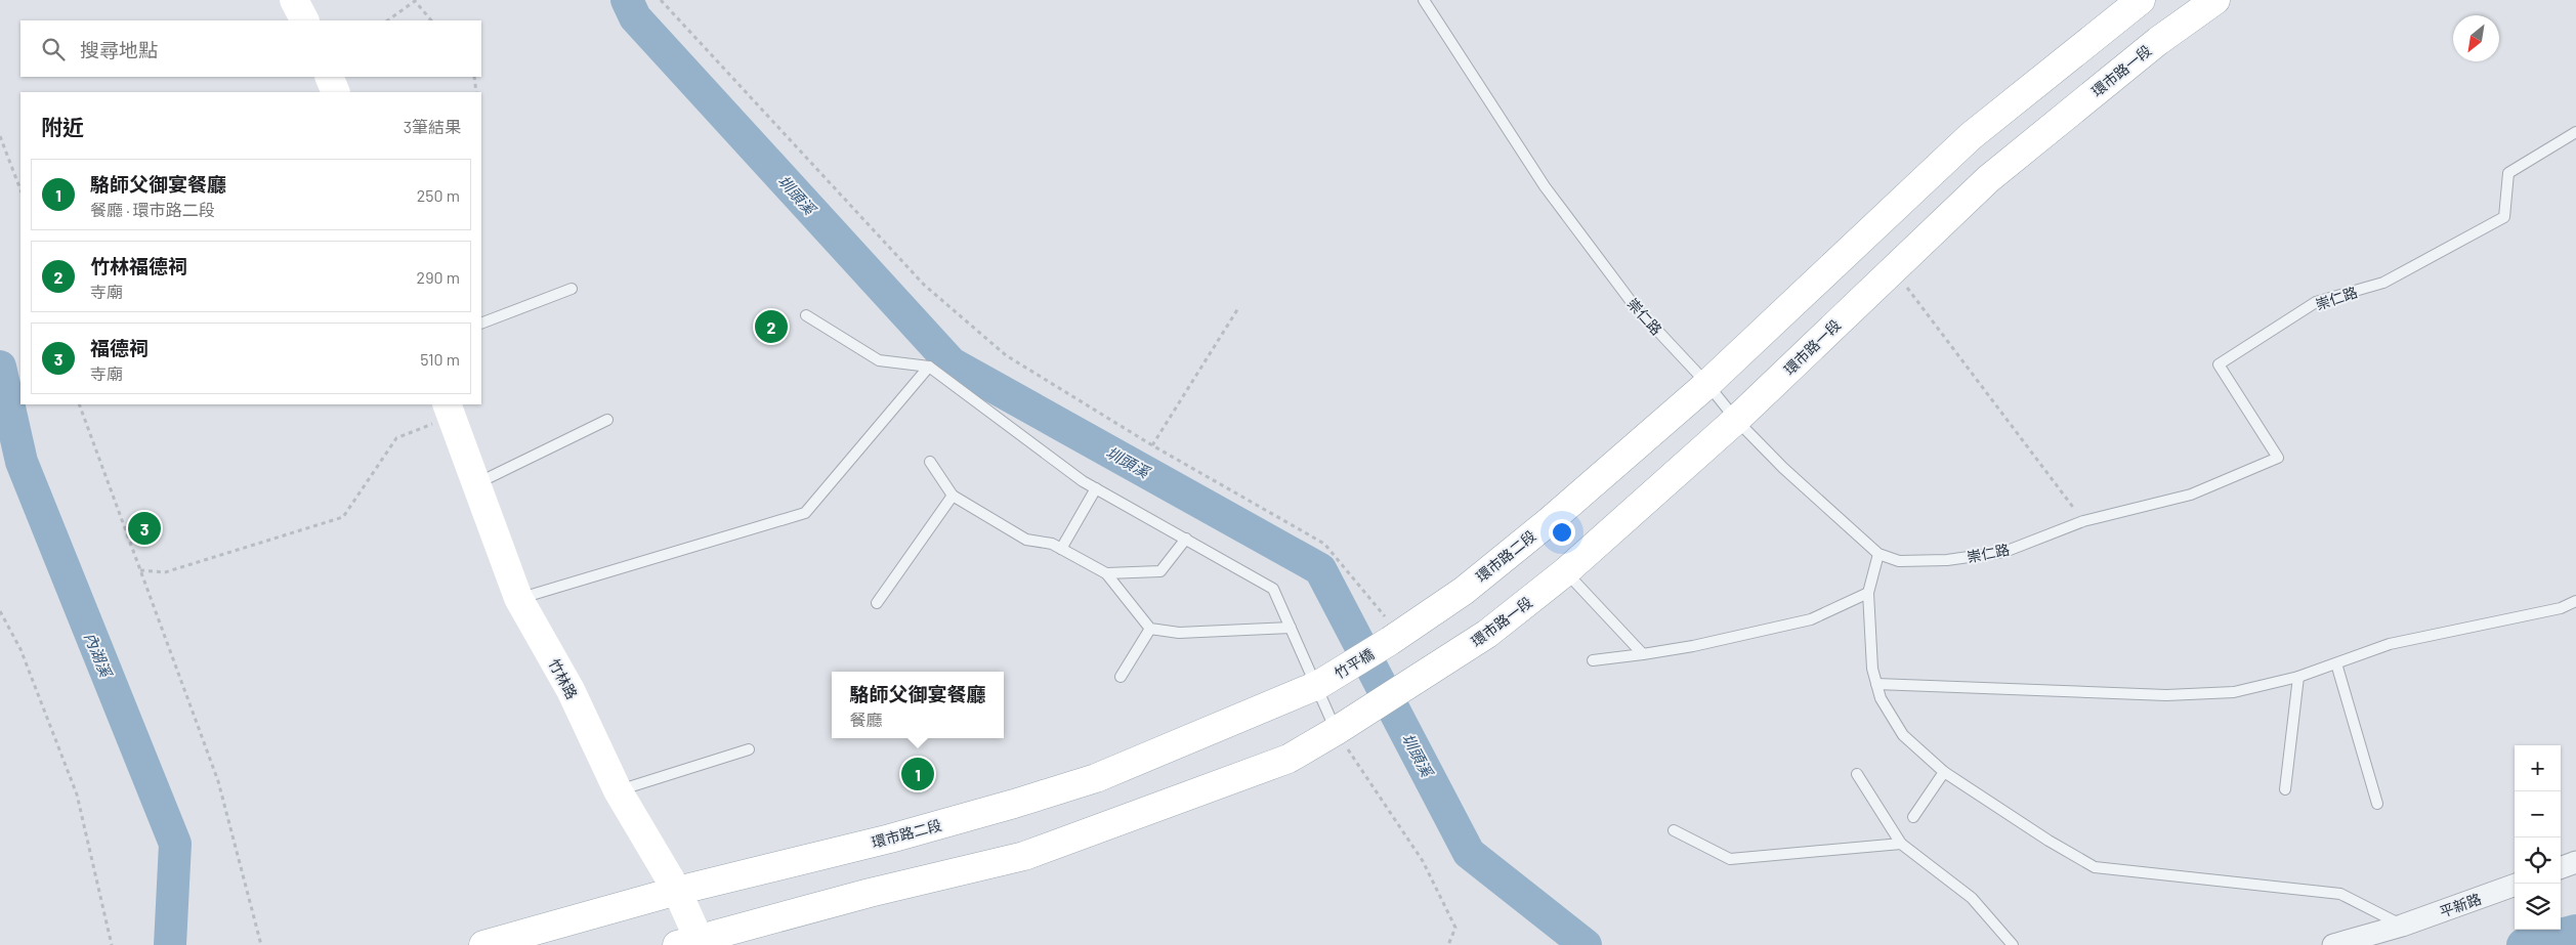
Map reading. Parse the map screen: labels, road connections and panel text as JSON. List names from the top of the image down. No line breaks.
{"streets":{"main road":["環市路一段","環市路二段","竹平橋","竹林路"],"street":["平新路"],"lane":["崇仁路"]},"crossings":[["環市路一段","崇仁路"],["崇仁路","環市路二段"],["環市路二段","竹平橋"],["環市路二段","竹林路"]],"water":["圳頭溪","內湖溪"],"north":"bottom left","page":{"search":"搜尋地點","heading":["附近","3筆結果"],"list":[{"mark":"1","name":"駱師父御宴餐廳","note":"餐廳 · 環市路二段","value":"250 m"},{"mark":"2","name":"竹林福德祠","note":"寺廟","value":"290 m"},{"mark":"3","name":"福德祠","note":"寺廟","value":"510 m"}],"pins":["2","3","1"],"popup":["駱師父御宴餐廳","餐廳"],"map_buttons":["+","−"]}}
